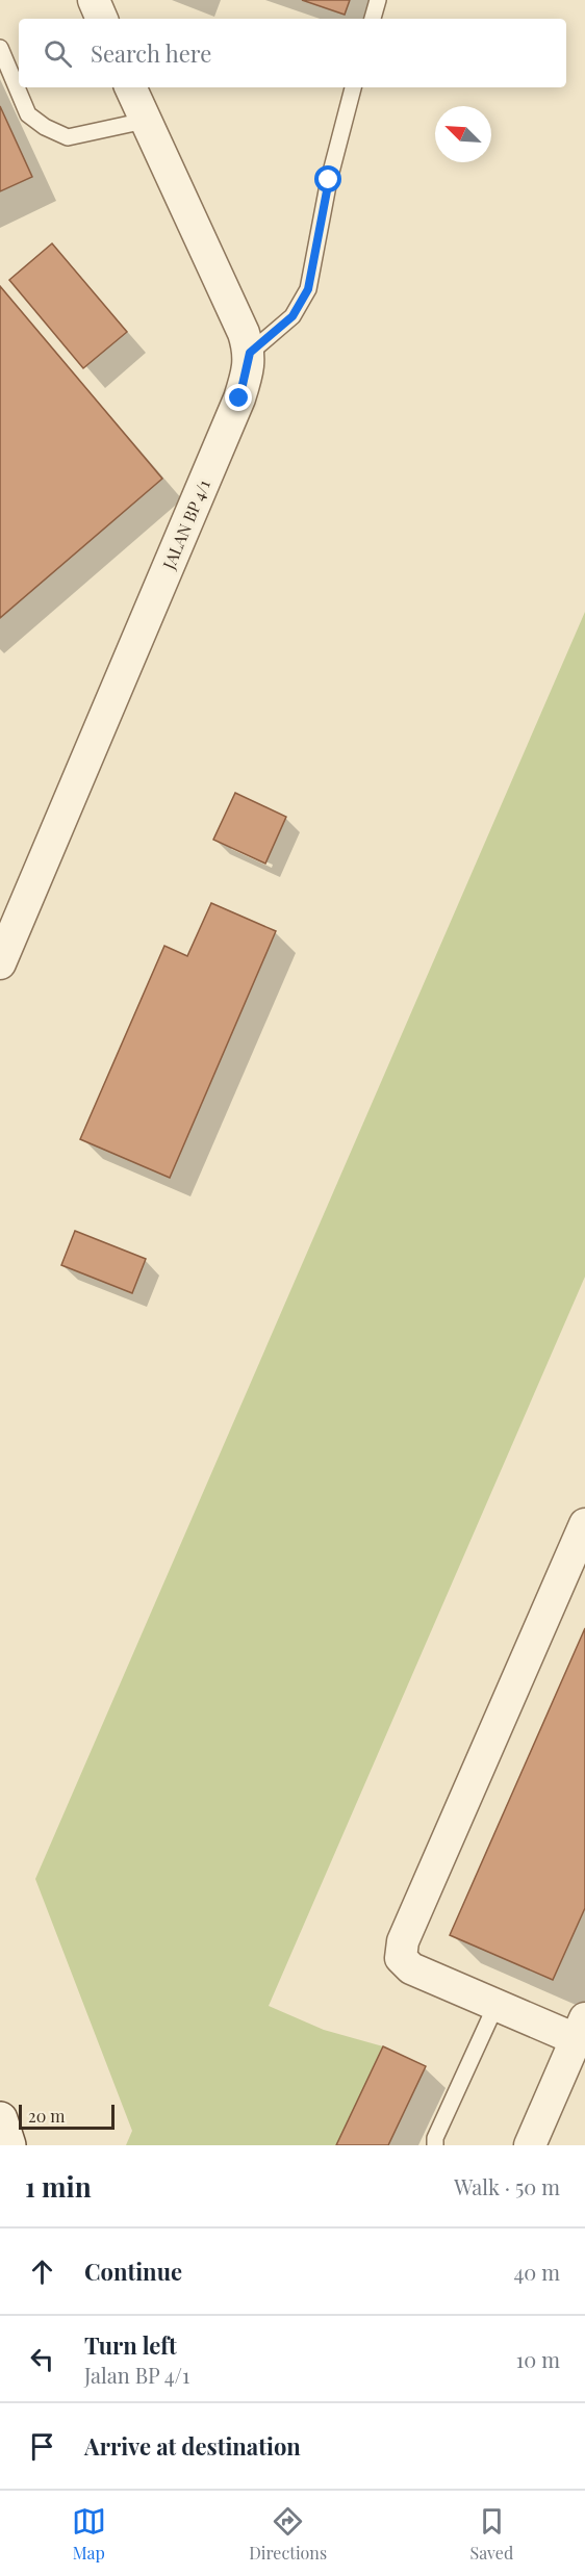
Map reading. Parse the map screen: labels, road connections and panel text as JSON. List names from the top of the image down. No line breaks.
{"streets":{"street":["JALAN BP 4/1"]},"scale_bar":"20 m","north":"top left","page":{"search":"Search here","scale":"20 m","heading":["1 min","Walk · 50 m"],"list":[["Continue","40 m"],["Turn left","Jalan BP 4/1","10 m"],"Arrive at destination"],"nav":["Map","Directions","Saved"]}}
